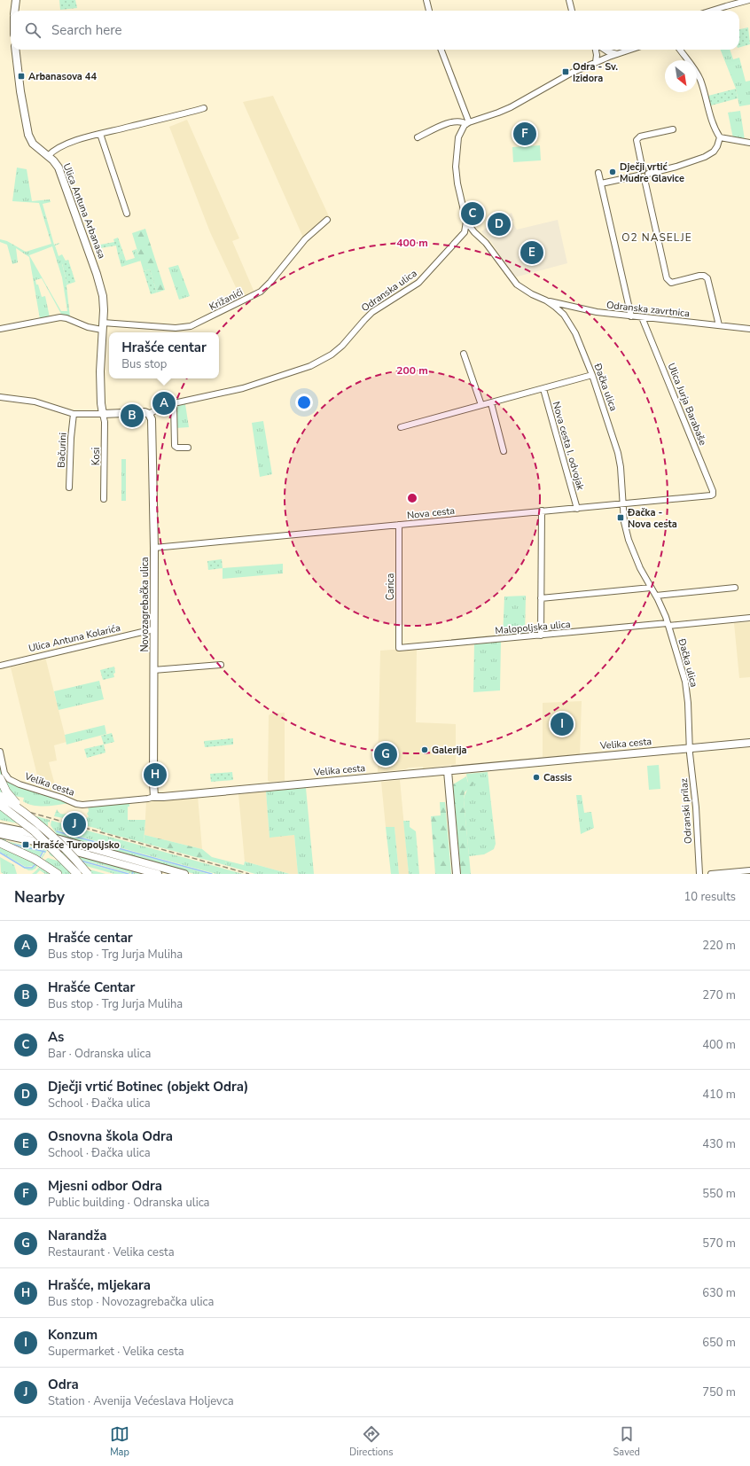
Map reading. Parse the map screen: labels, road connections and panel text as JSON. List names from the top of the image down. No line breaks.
{"streets":{"main road":["Ulica Antuna Arbanasa","Novozagrebačka ulica","Velika cesta"],"street":["Odranska ulica","Križanići","Odranska zavrtnica","Đačka ulica","Ulica Jurja Barabaše","Nova cesta I. odvojak","Bačurini","Kosi","Nova cesta","Carica","Malopoljska ulica","Ulica Antuna Kolarića","Odranski prilaz"]},"crossings":[["Ulica Antuna Arbanasa","Križanići"],["Ulica Antuna Arbanasa","Kosi"],["Odranska ulica","Đačka ulica"],["Odranska ulica","Novozagrebačka ulica"],["Odranska zavrtnica","Đačka ulica"],["Odranska zavrtnica","Ulica Jurja Barabaše"],["Đačka ulica","Nova cesta"],["Đačka ulica","Malopoljska ulica"],["Đačka ulica","Velika cesta"],["Đačka ulica","Odranski prilaz"],["Ulica Jurja Barabaše","Nova cesta"],["Nova cesta I. odvojak","Nova cesta"],["Nova cesta","Carica"],["Nova cesta","Novozagrebačka ulica"],["Carica","Malopoljska ulica"],["Novozagrebačka ulica","Ulica Antuna Kolarića"],["Novozagrebačka ulica","Velika cesta"],["Velika cesta","Odranski prilaz"]],"districts":["O2 NASELJE"],"places":{"transit":["Odra - Sv. Izidora","Arbanasova 44","Đačka - Nova cesta","Hrašće Turopoljsko"],"other":["Dječji vrtić Mudre Glavice","Galerija","Cassis"]},"north":"bottom right","page":{"search":"Search here","pins":["F","C","D","E","A","B","I","G","H","J"],"popup":["Hrašće centar","Bus stop"],"heading":["Nearby","10 results"],"list":[{"mark":"A","name":"Hrašće centar","note":"Bus stop · Trg Jurja Muliha","value":"220 m"},{"mark":"B","name":"Hrašće Centar","note":"Bus stop · Trg Jurja Muliha","value":"270 m"},{"mark":"C","name":"As","note":"Bar · Odranska ulica","value":"400 m"},{"mark":"D","name":"Dječji vrtić Botinec (objekt Odra)","note":"School · Đačka ulica","value":"410 m"},{"mark":"E","name":"Osnovna škola Odra","note":"School · Đačka ulica","value":"430 m"},{"mark":"F","name":"Mjesni odbor Odra","note":"Public building · Odranska ulica","value":"550 m"},{"mark":"G","name":"Narandža","note":"Restaurant · Velika cesta","value":"570 m"},{"mark":"H","name":"Hrašće, mljekara","note":"Bus stop · Novozagrebačka ulica","value":"630 m"},{"mark":"I","name":"Konzum","note":"Supermarket · Velika cesta","value":"650 m"},{"mark":"J","name":"Odra","note":"Station · Avenija Većeslava Holjevca","value":"750 m"}],"nav":["Map","Directions","Saved"]},"rings":["400 m","200 m"]}
